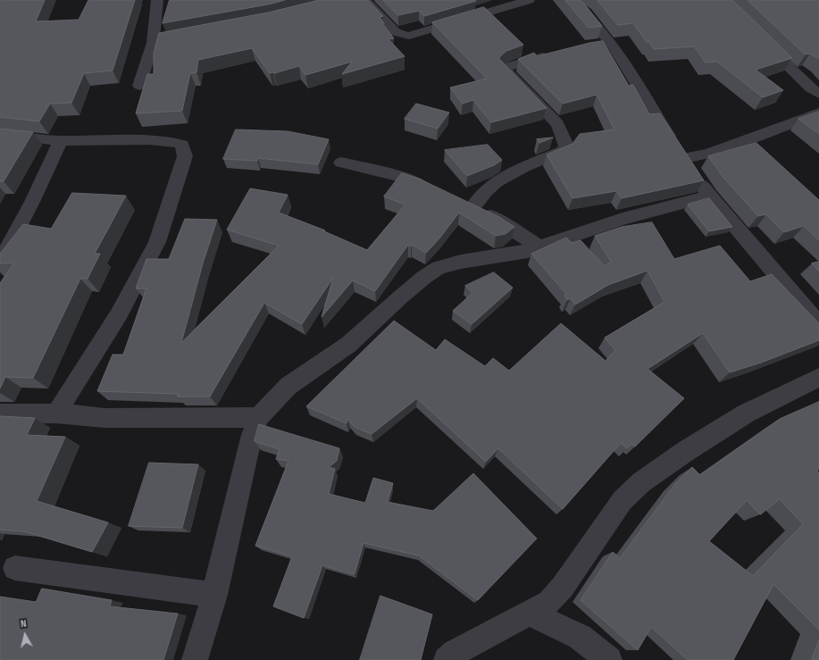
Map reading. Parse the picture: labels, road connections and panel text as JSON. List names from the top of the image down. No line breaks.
{"north":"top"}
